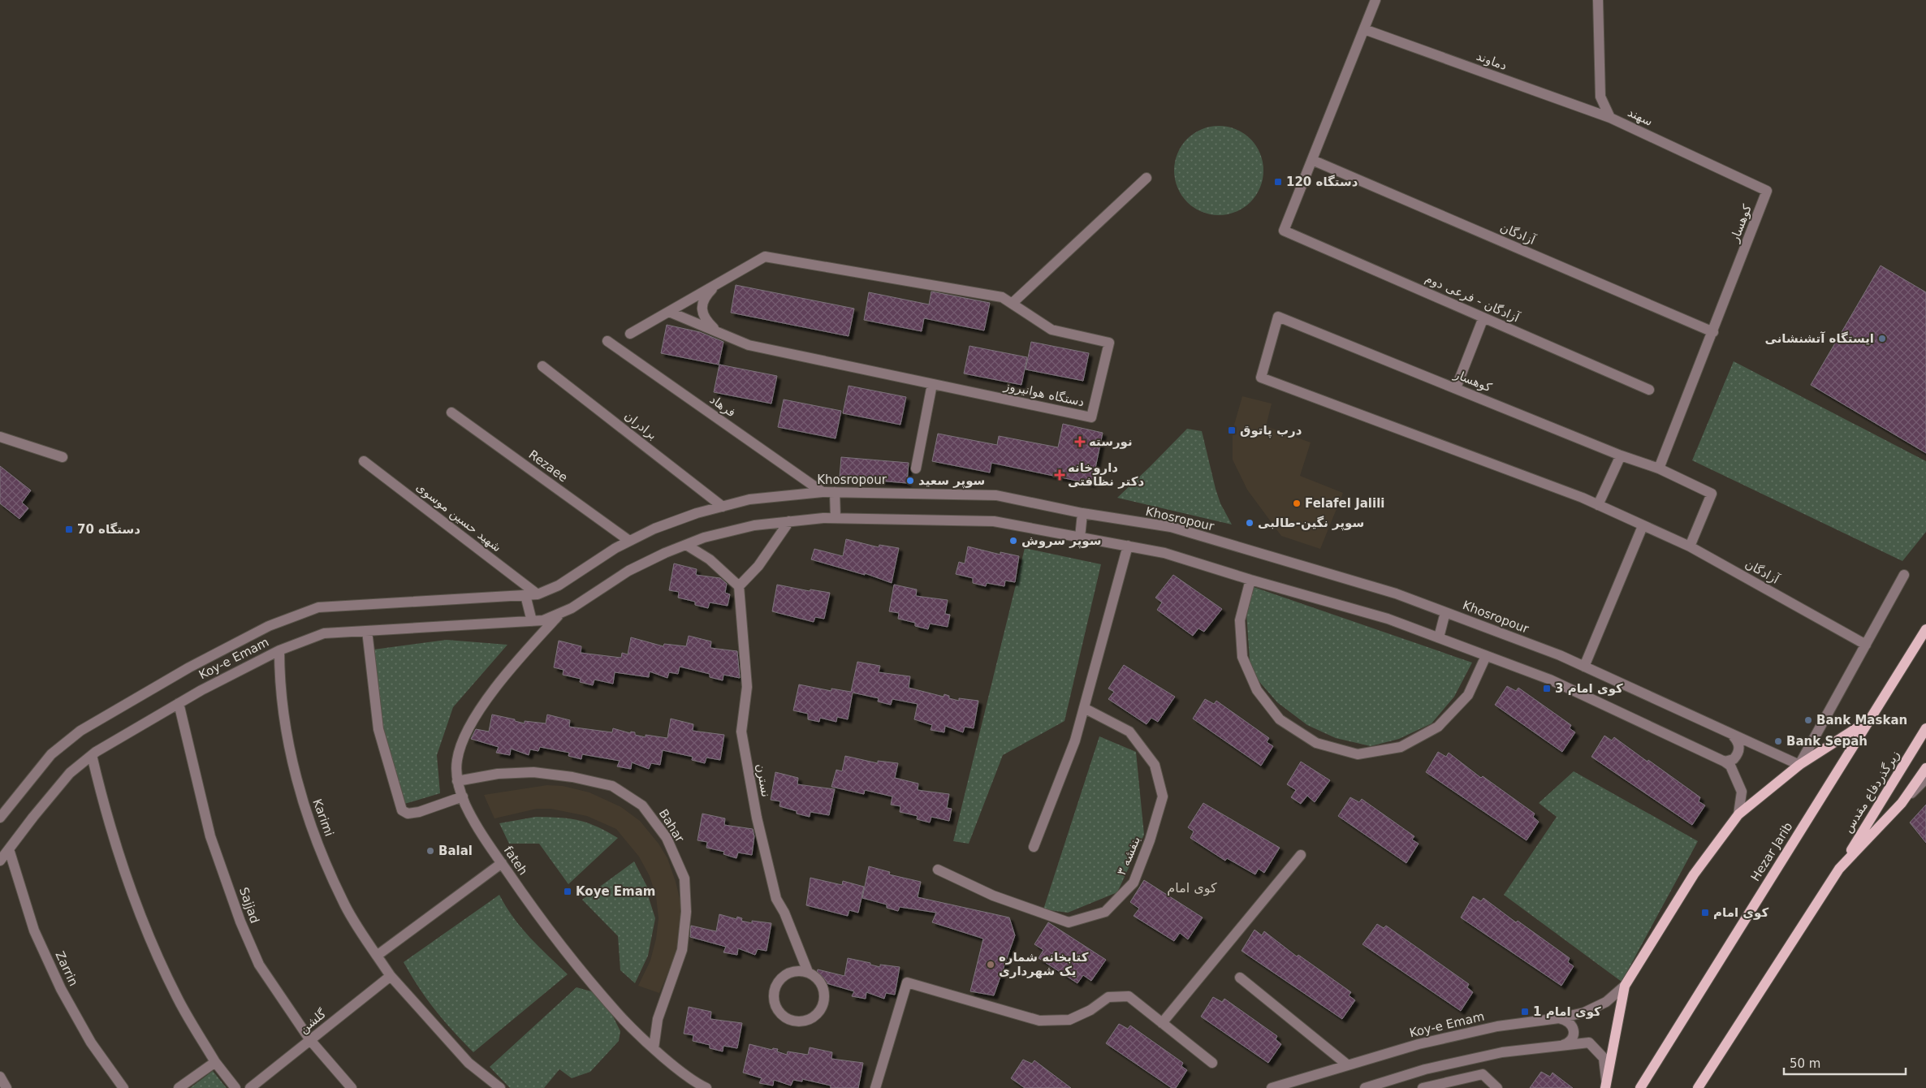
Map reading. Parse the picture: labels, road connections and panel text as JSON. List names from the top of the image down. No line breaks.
{"streets":{"main road":["زیرگذردفاع مقدس","Hezar Jarib"],"street":["دماوند","سهند","کوهسار","آزادگان","آزادگان - فرعی دوم","دستگاه هوانیروز","فرهاد","برادران","Rezaee","Khosropour","شهید حسین موسوی","Koy-e Emam","نسترن","Karimi","Bahar","بنفشه ۳","fateh","Sajjad","Zarrin","گلشن"]},"crossings":[["دماوند","سهند"],["سهند","کوهسار"],["کوهسار","آزادگان"],["آزادگان","آزادگان - فرعی دوم"],["فرهاد","Khosropour"],["برادران","Khosropour"],["Rezaee","Khosropour"],["Khosropour","شهید حسین موسوی"],["Khosropour","Koy-e Emam"],["شهید حسین موسوی","Koy-e Emam"],["Koy-e Emam","Karimi"],["Koy-e Emam","fateh"],["Koy-e Emam","Sajjad"],["Koy-e Emam","Zarrin"],["Karimi","گلشن"],["Bahar","fateh"],["Sajjad","گلشن"]],"districts":["کوی امام"],"places":{"transit":["120 دستگاه","درب پاتوق","70 دستگاه","کوی امام 3","Koye Emam","کوی امام","کوی امام 1"],"other":["ایستگاه آتشنشانی","سوپر سعید","Felafel Jalili","سوپر نگین-طالبی","سوپر سروش","Bank Maskan","Bank Sepah","Balal","کتابخانه شماره یک شهرداری"],"health":["نورسته","داروخانه دکتر نظافتی"]},"scale_bar":"50 m"}
